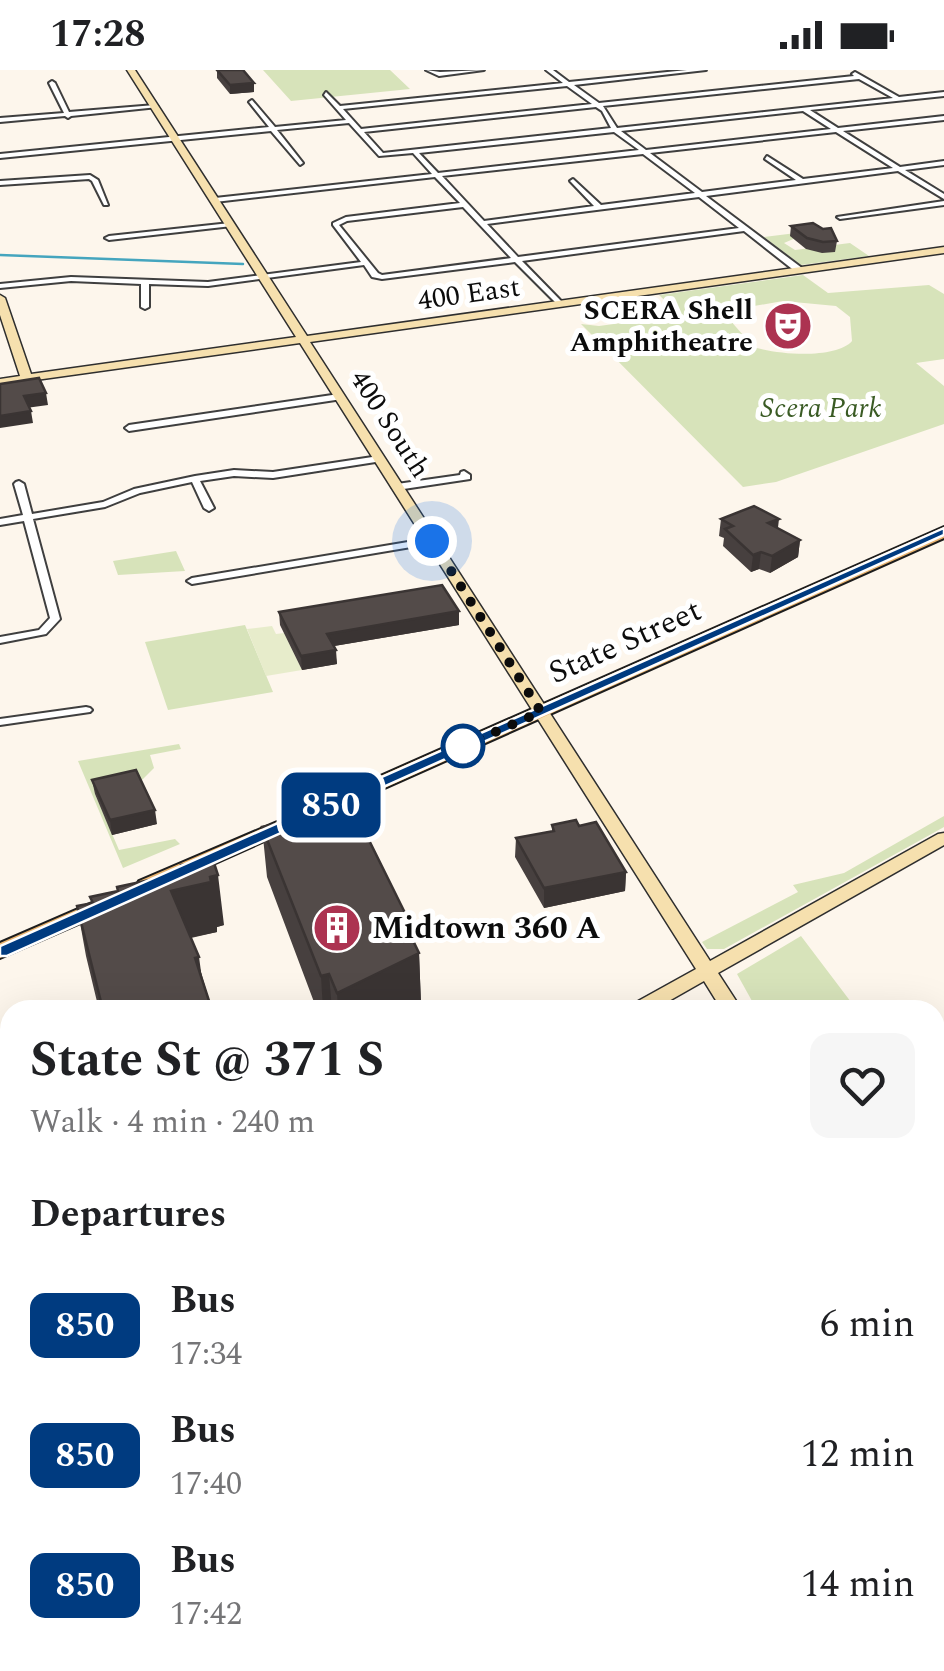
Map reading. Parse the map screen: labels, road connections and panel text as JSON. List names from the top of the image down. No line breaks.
{"streets":{"main road":["State Street"],"street":["400 East","400 South"]},"crossings":[["400 East","400 South"],["400 South","State Street"]],"parks":["Scera Park"],"places":{"theatre":["SCERA Shell Amphitheatre"],"building":["Midtown 360 A"]},"lines":["bus line 850"],"page":{"status":"17:28","on_map":"850","heading":[["State St @ 371 S","Walk · 4 min · 240 m"],"Departures"],"list":[{"mark":"850","name":"Bus","note":"17:34","value":"6 min"},{"mark":"850","name":"Bus","note":"17:40","value":"12 min"},{"mark":"850","name":"Bus","note":"17:42","value":"14 min"}]}}
